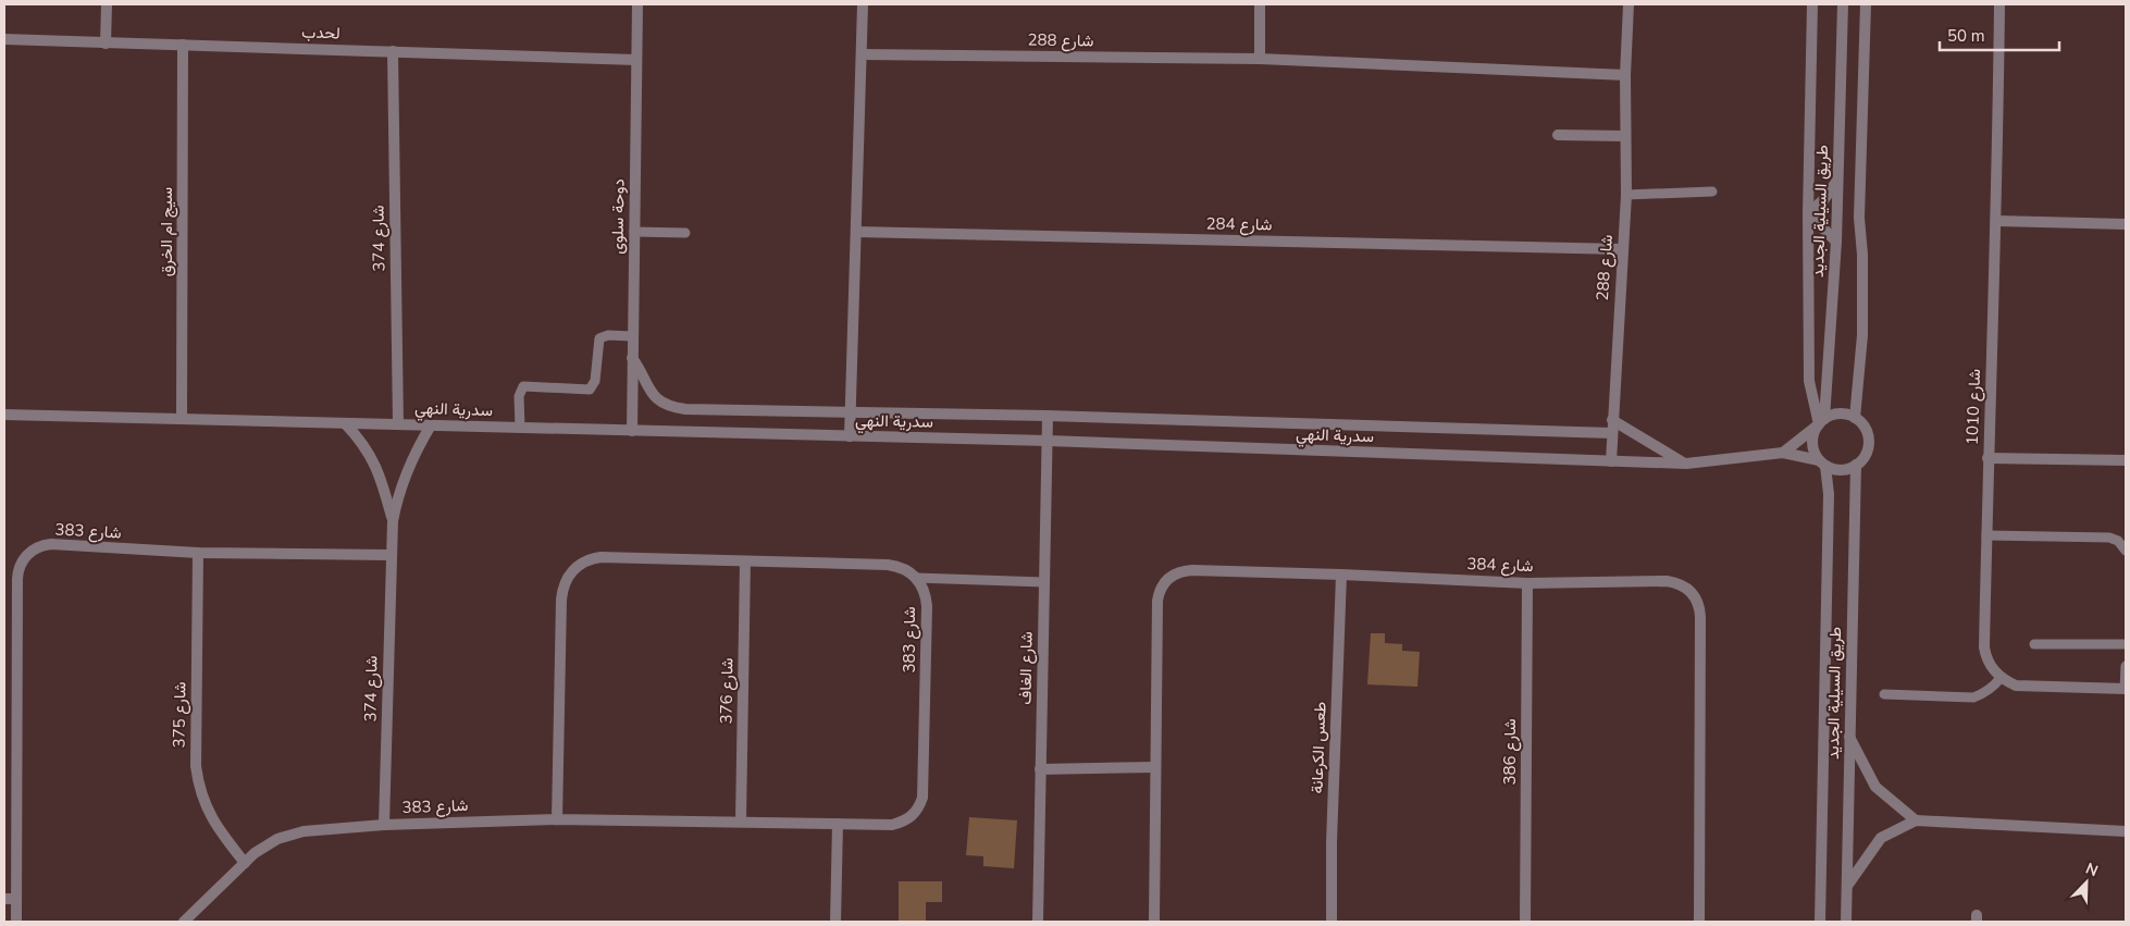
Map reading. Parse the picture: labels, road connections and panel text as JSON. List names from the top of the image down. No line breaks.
{"streets":{"street":["لحدب","شارع 288","طريق السيلية الجديد","دوحة سلوى","شارع 284","سيج ام الخرق","شارع 374","شارع 1010","سدرية النهي","شارع 383","شارع 384","شارع الغاف","شارع 376","شارع 375","طعس الكرعانة","شارع 386"]},"crossings":[["لحدب","دوحة سلوى"],["لحدب","سيج ام الخرق"],["لحدب","شارع 374"],["شارع 288","شارع 284"],["شارع 288","سدرية النهي"],["طريق السيلية الجديد","سدرية النهي"],["دوحة سلوى","سدرية النهي"],["سيج ام الخرق","سدرية النهي"],["شارع 374","سدرية النهي"],["شارع 374","شارع 383"],["سدرية النهي","شارع الغاف"],["شارع 383","شارع 376"],["شارع 383","شارع 375"],["شارع 384","طعس الكرعانة"],["شارع 384","شارع 386"]],"scale_bar":"50 m","north":"top right"}
